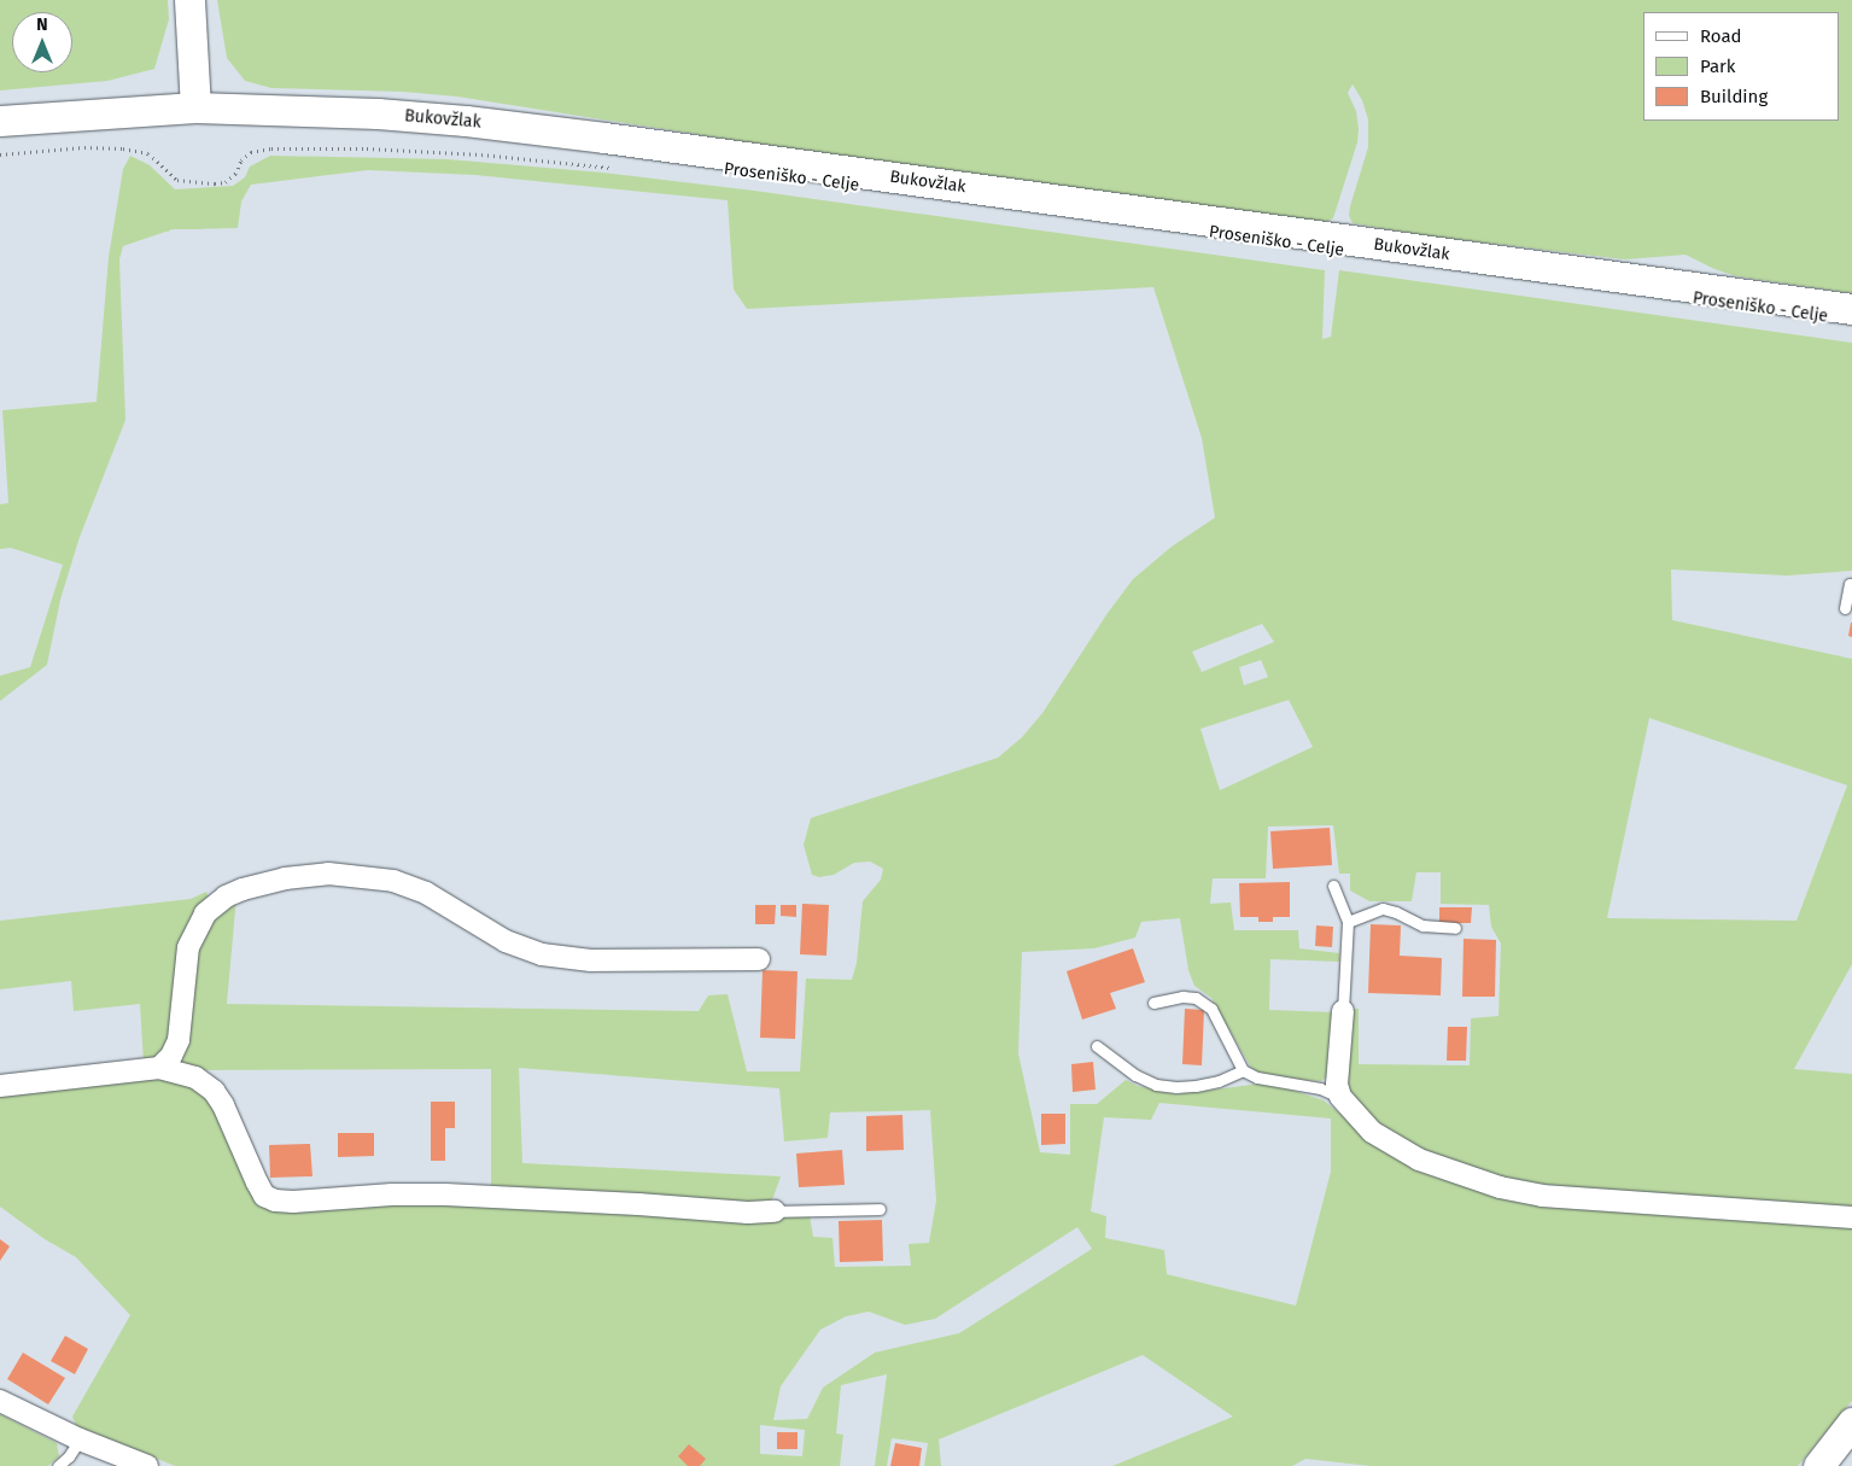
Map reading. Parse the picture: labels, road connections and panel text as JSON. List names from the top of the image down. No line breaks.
{"streets":{"main road":["Bukovžlak"]},"legend":["Road","Park","Building"],"north":"top"}
